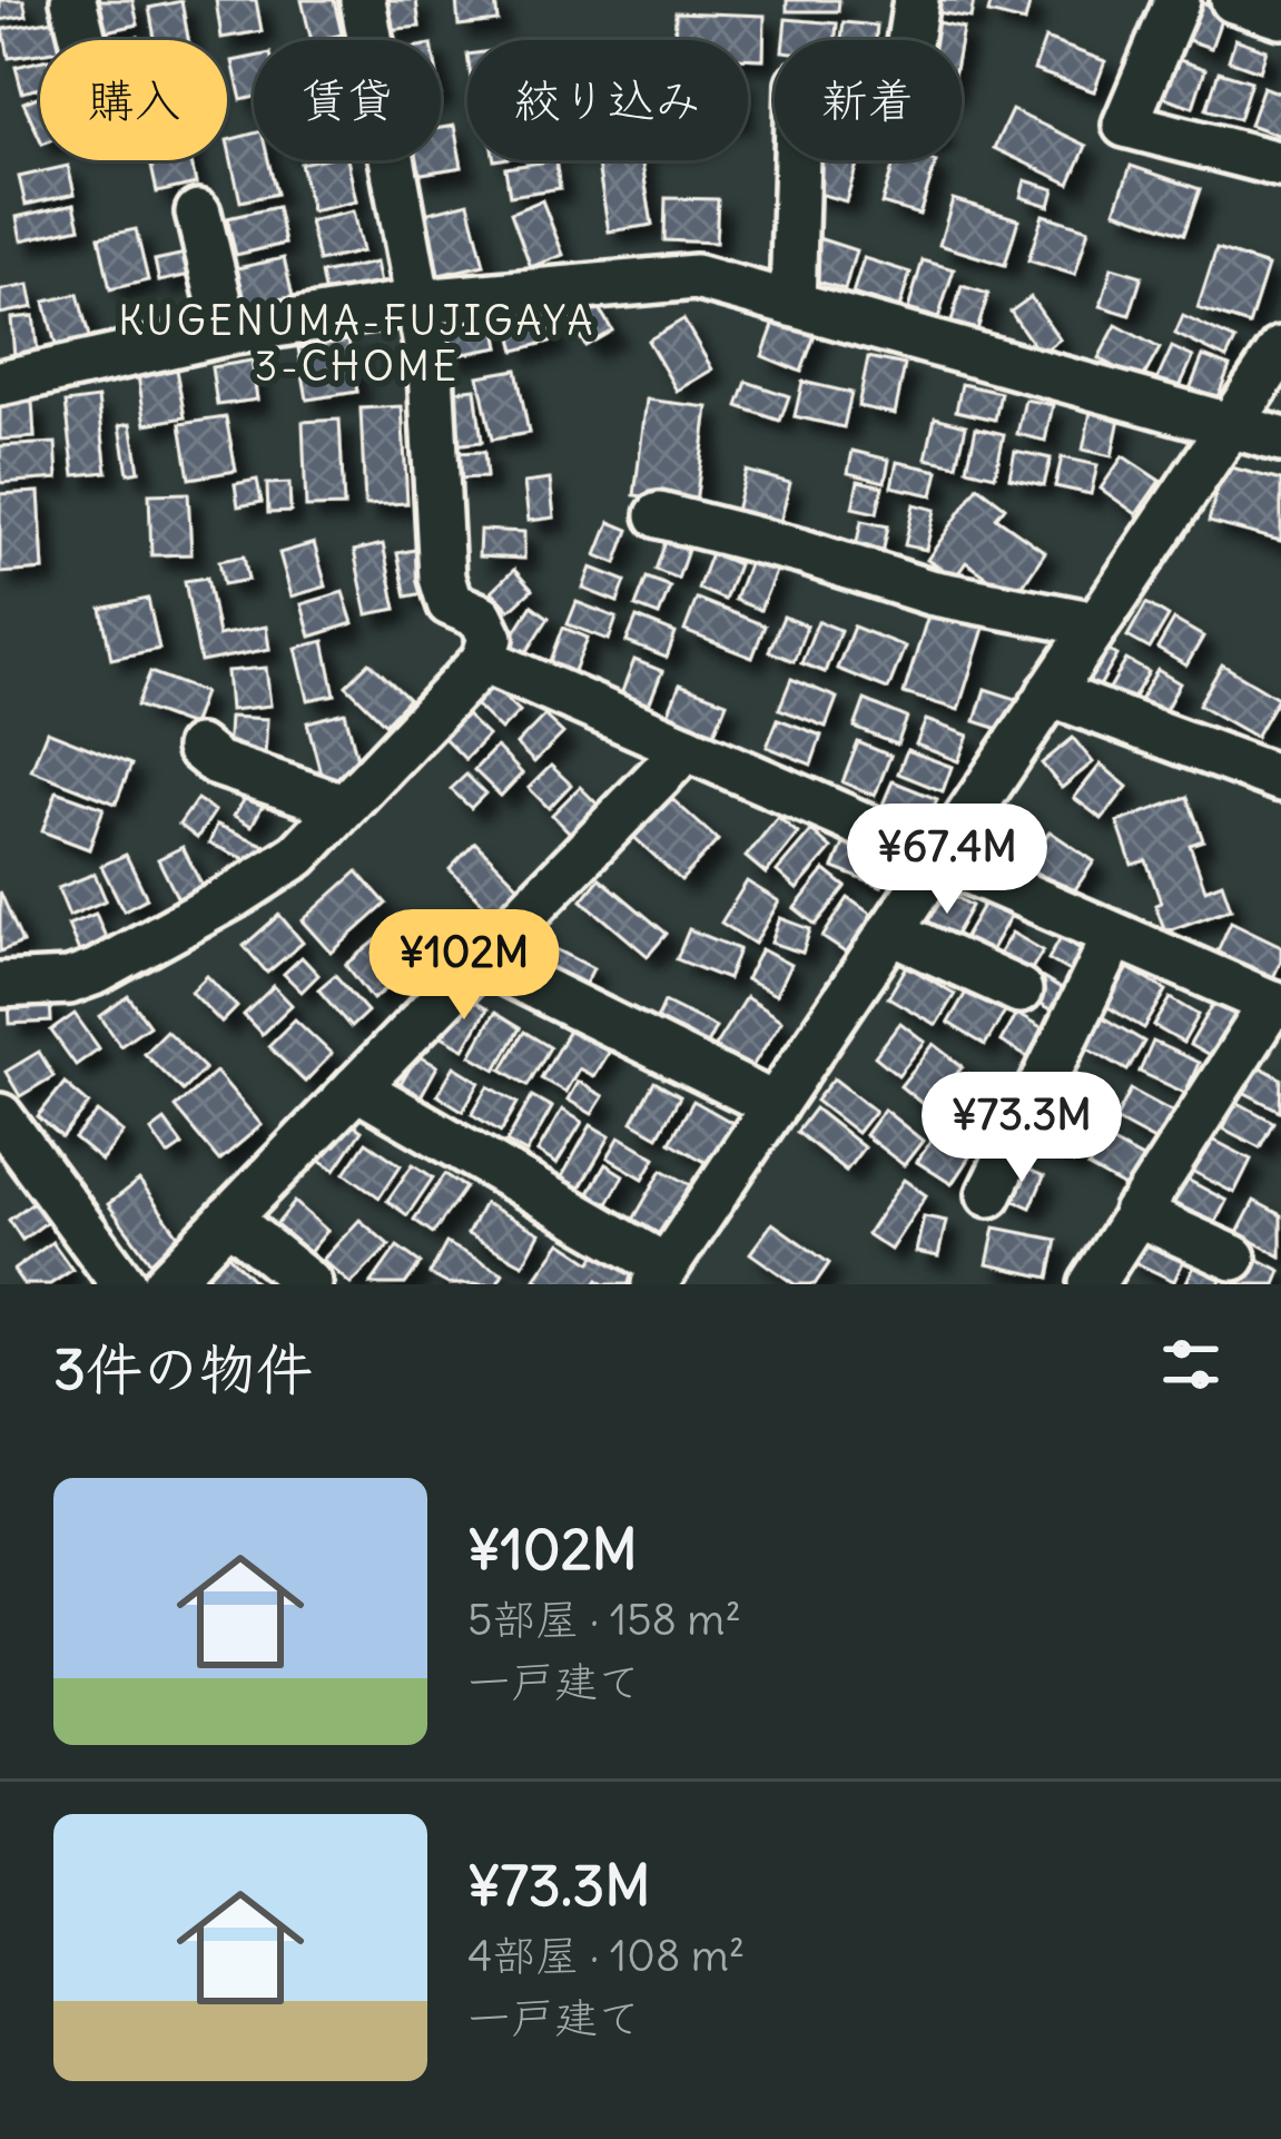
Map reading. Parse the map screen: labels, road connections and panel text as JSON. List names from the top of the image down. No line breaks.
{"districts":["KUGENUMA-FUJIGAYA 3-CHOME"],"page":{"chip":["購入","賃貸","絞り込み","新着"],"price":["¥67.4M","¥102M","¥73.3M"],"heading":"3件の物件","list":[{"name":"¥102M","note":"5部屋 · 158 m² · 一戸建て"},{"name":"¥73.3M","note":"4部屋 · 108 m² · 一戸建て"}]}}
